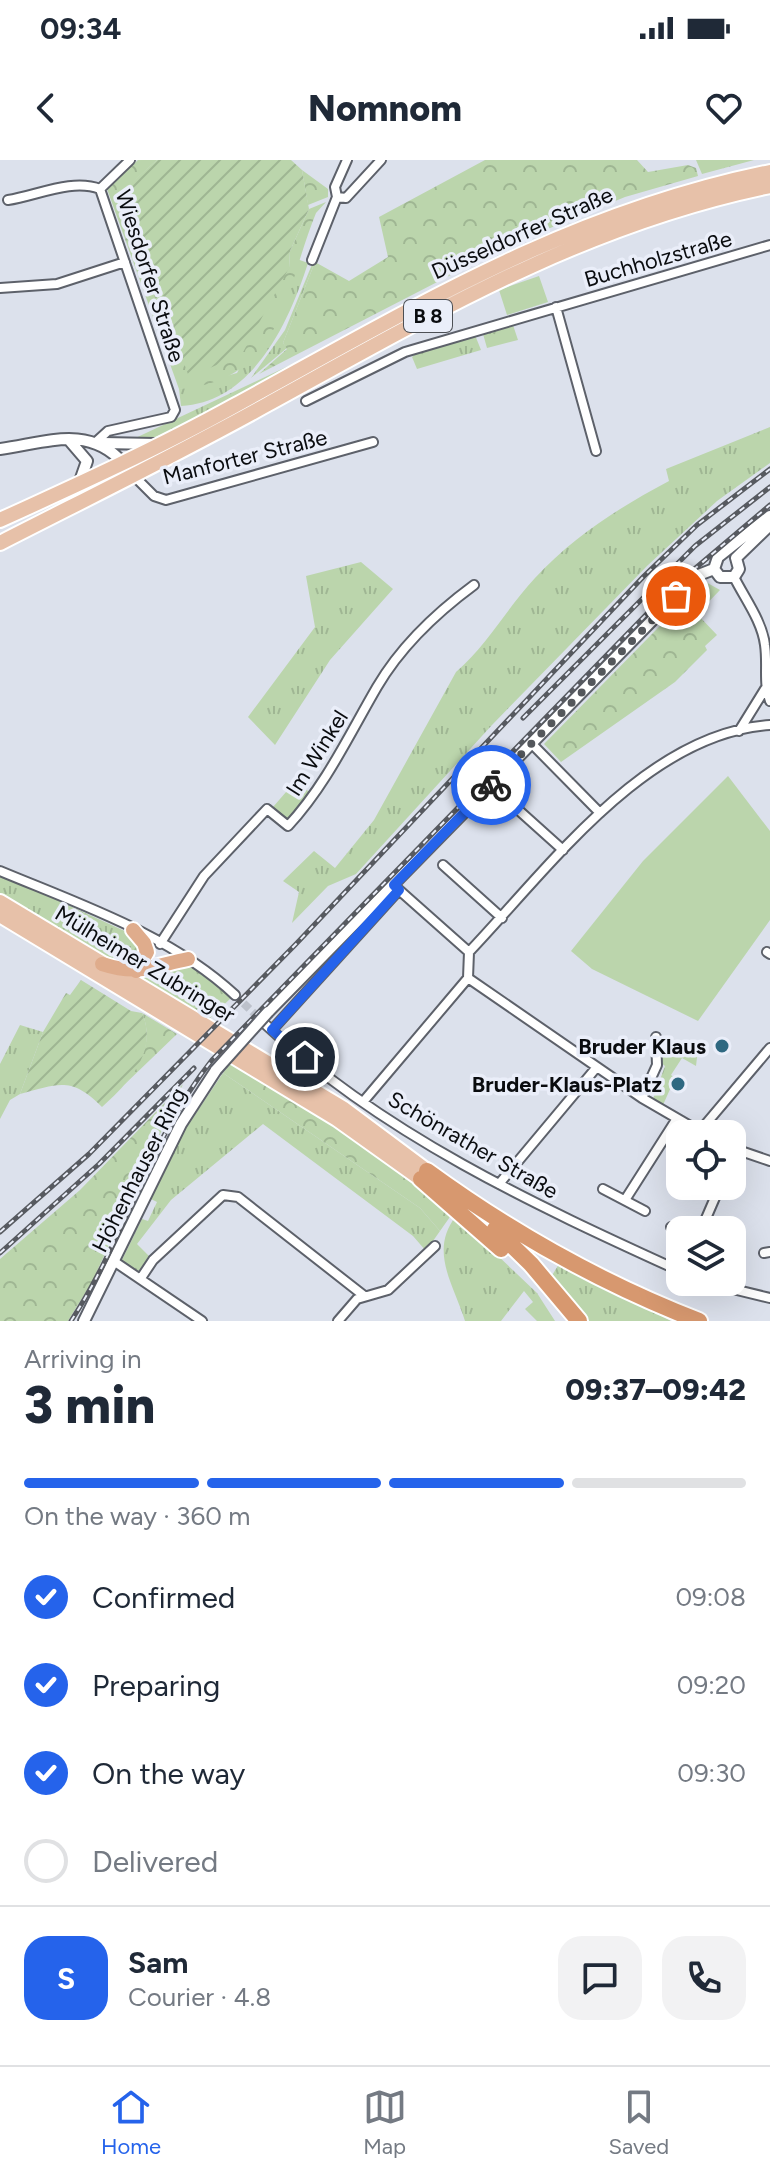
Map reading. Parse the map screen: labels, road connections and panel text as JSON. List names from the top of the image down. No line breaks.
{"streets":{"main road":["Düsseldorfer Straße","B 8","Mülheimer Zubringer"],"street":["Buchholzstraße","Wiesdorfer Straße","Manforter Straße","Im Winkel","Schönrather Straße","Höhenhauser Ring"]},"crossings":[["Düsseldorfer Straße","B 8"],["Düsseldorfer Straße","Manforter Straße"],["B 8","Manforter Straße"],["Schönrather Straße","Höhenhauser Ring"]],"places":["Bruder Klaus","Bruder-Klaus-Platz"],"page":{"status":"09:34","header":"Nomnom","heading":["3 min","Arriving in","09:37–09:42"],"panel":["Sam","Courier · 4.8"],"bar":"On the way · 360 m","list":[["Confirmed","09:08"],["Preparing","09:20"],["On the way","09:30"],"Delivered"],"round":"S","tabs":["Home","Map","Saved"]}}
